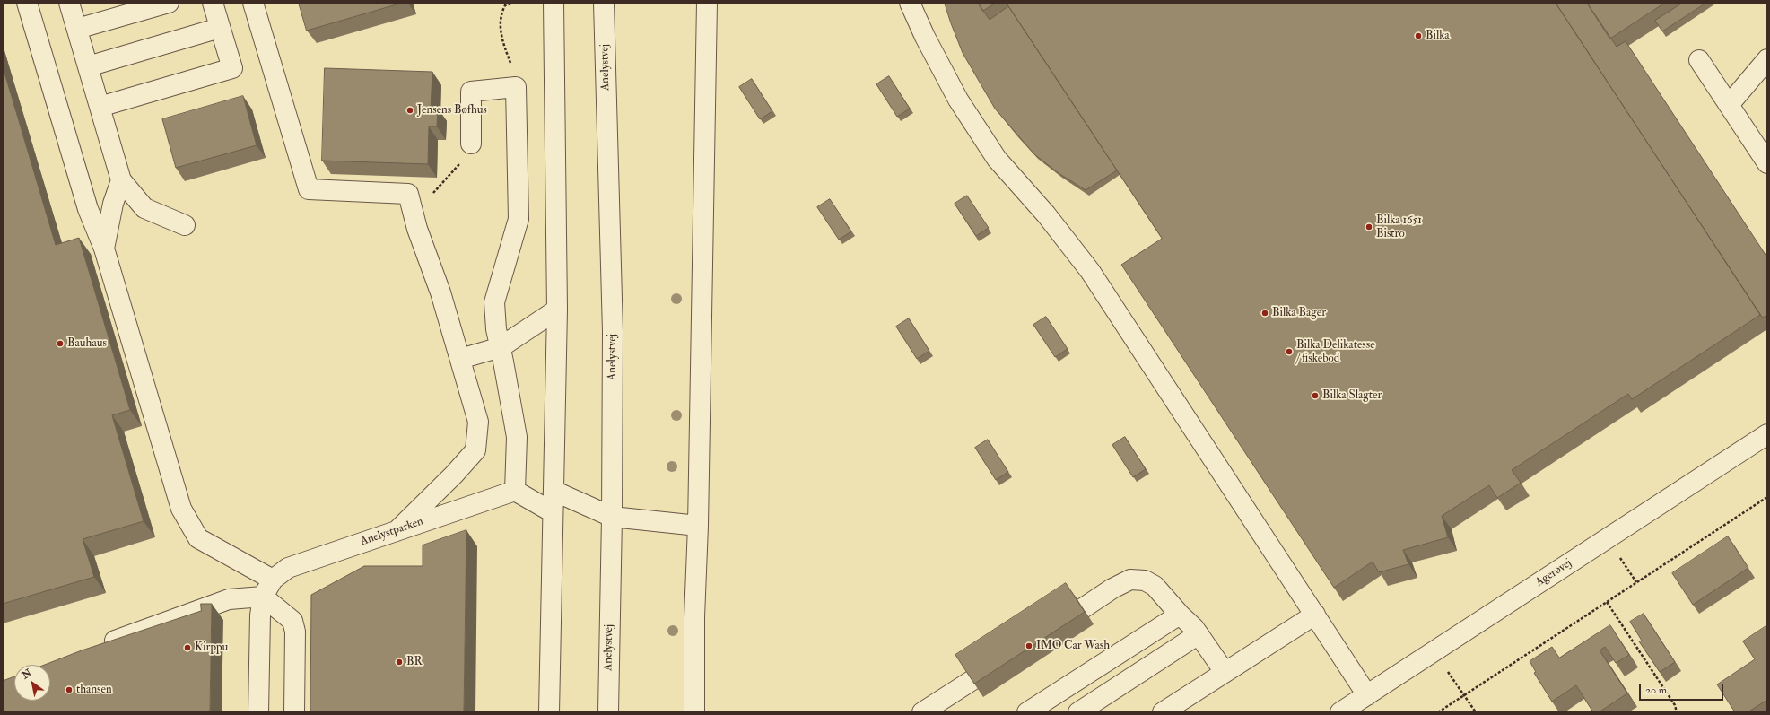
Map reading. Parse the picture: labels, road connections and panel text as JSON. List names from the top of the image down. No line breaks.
{"streets":{"street":["Anelystvej","Anelystparken","Agerøvej"]},"places":["Bilka","Jensens Bøfhus","Bilka 1651 Bistro","Bilka Bager","Bauhaus","Bilka Delikatesse / fiskebod","Bilka Slagter","IMO Car Wash","Kirppu","BR","thansen"],"scale_bar":"20 m","north":"top left"}
